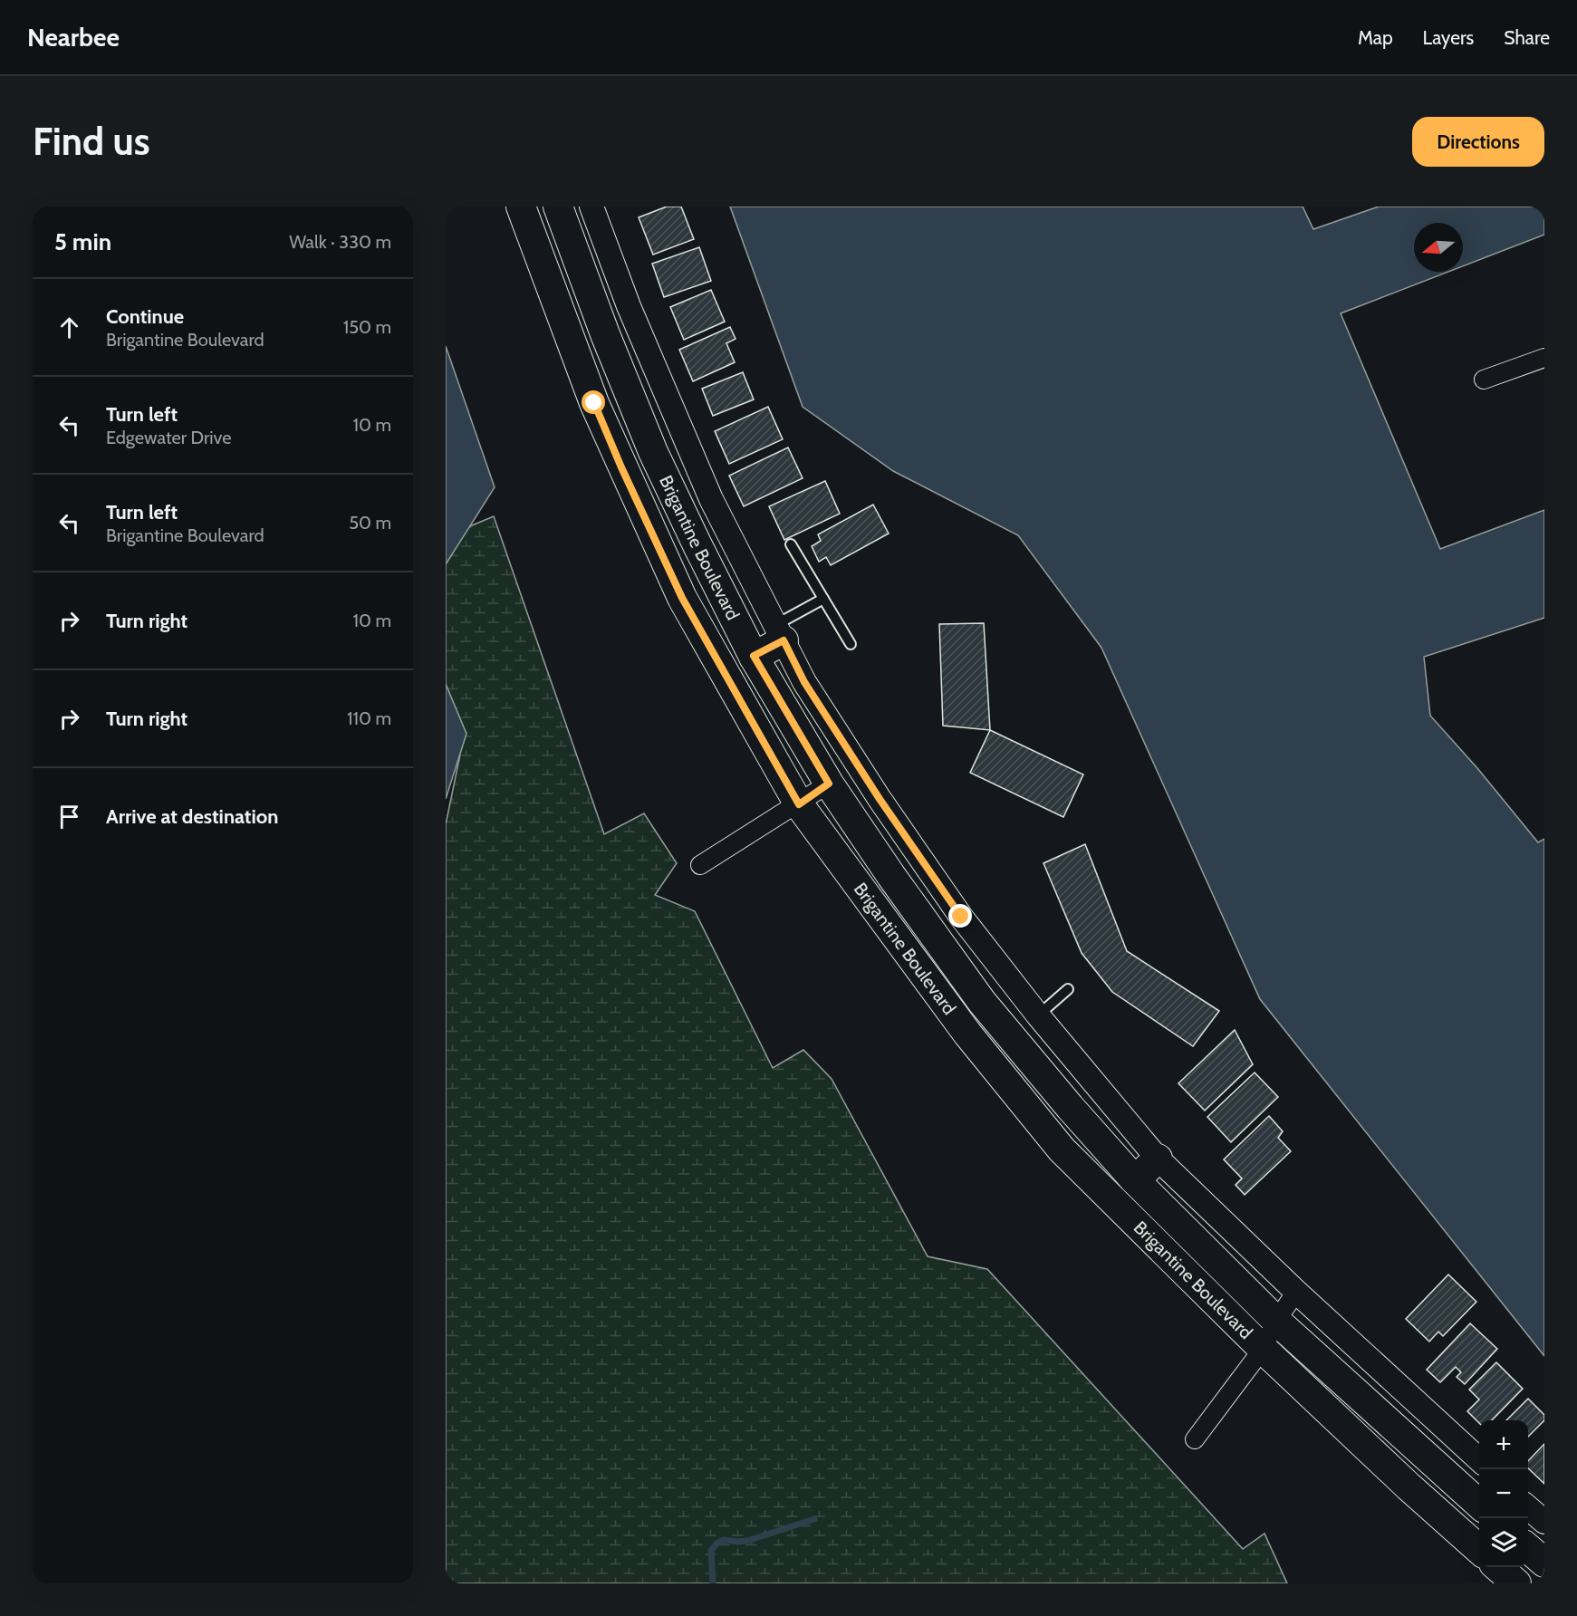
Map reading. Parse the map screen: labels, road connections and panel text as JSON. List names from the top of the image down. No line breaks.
{"streets":{"main road":["Brigantine Boulevard"]},"north":"left","page":{"header":"Nearbee","nav":["Map","Layers","Share"],"buttons":"Directions","title":"Find us","heading":["5 min","Walk · 330 m"],"list":[["Continue","Brigantine Boulevard","150 m"],["Turn left","Edgewater Drive","10 m"],["Turn left","Brigantine Boulevard","50 m"],["Turn right","10 m"],["Turn right","110 m"],"Arrive at destination"],"map_buttons":["+","−"]}}
